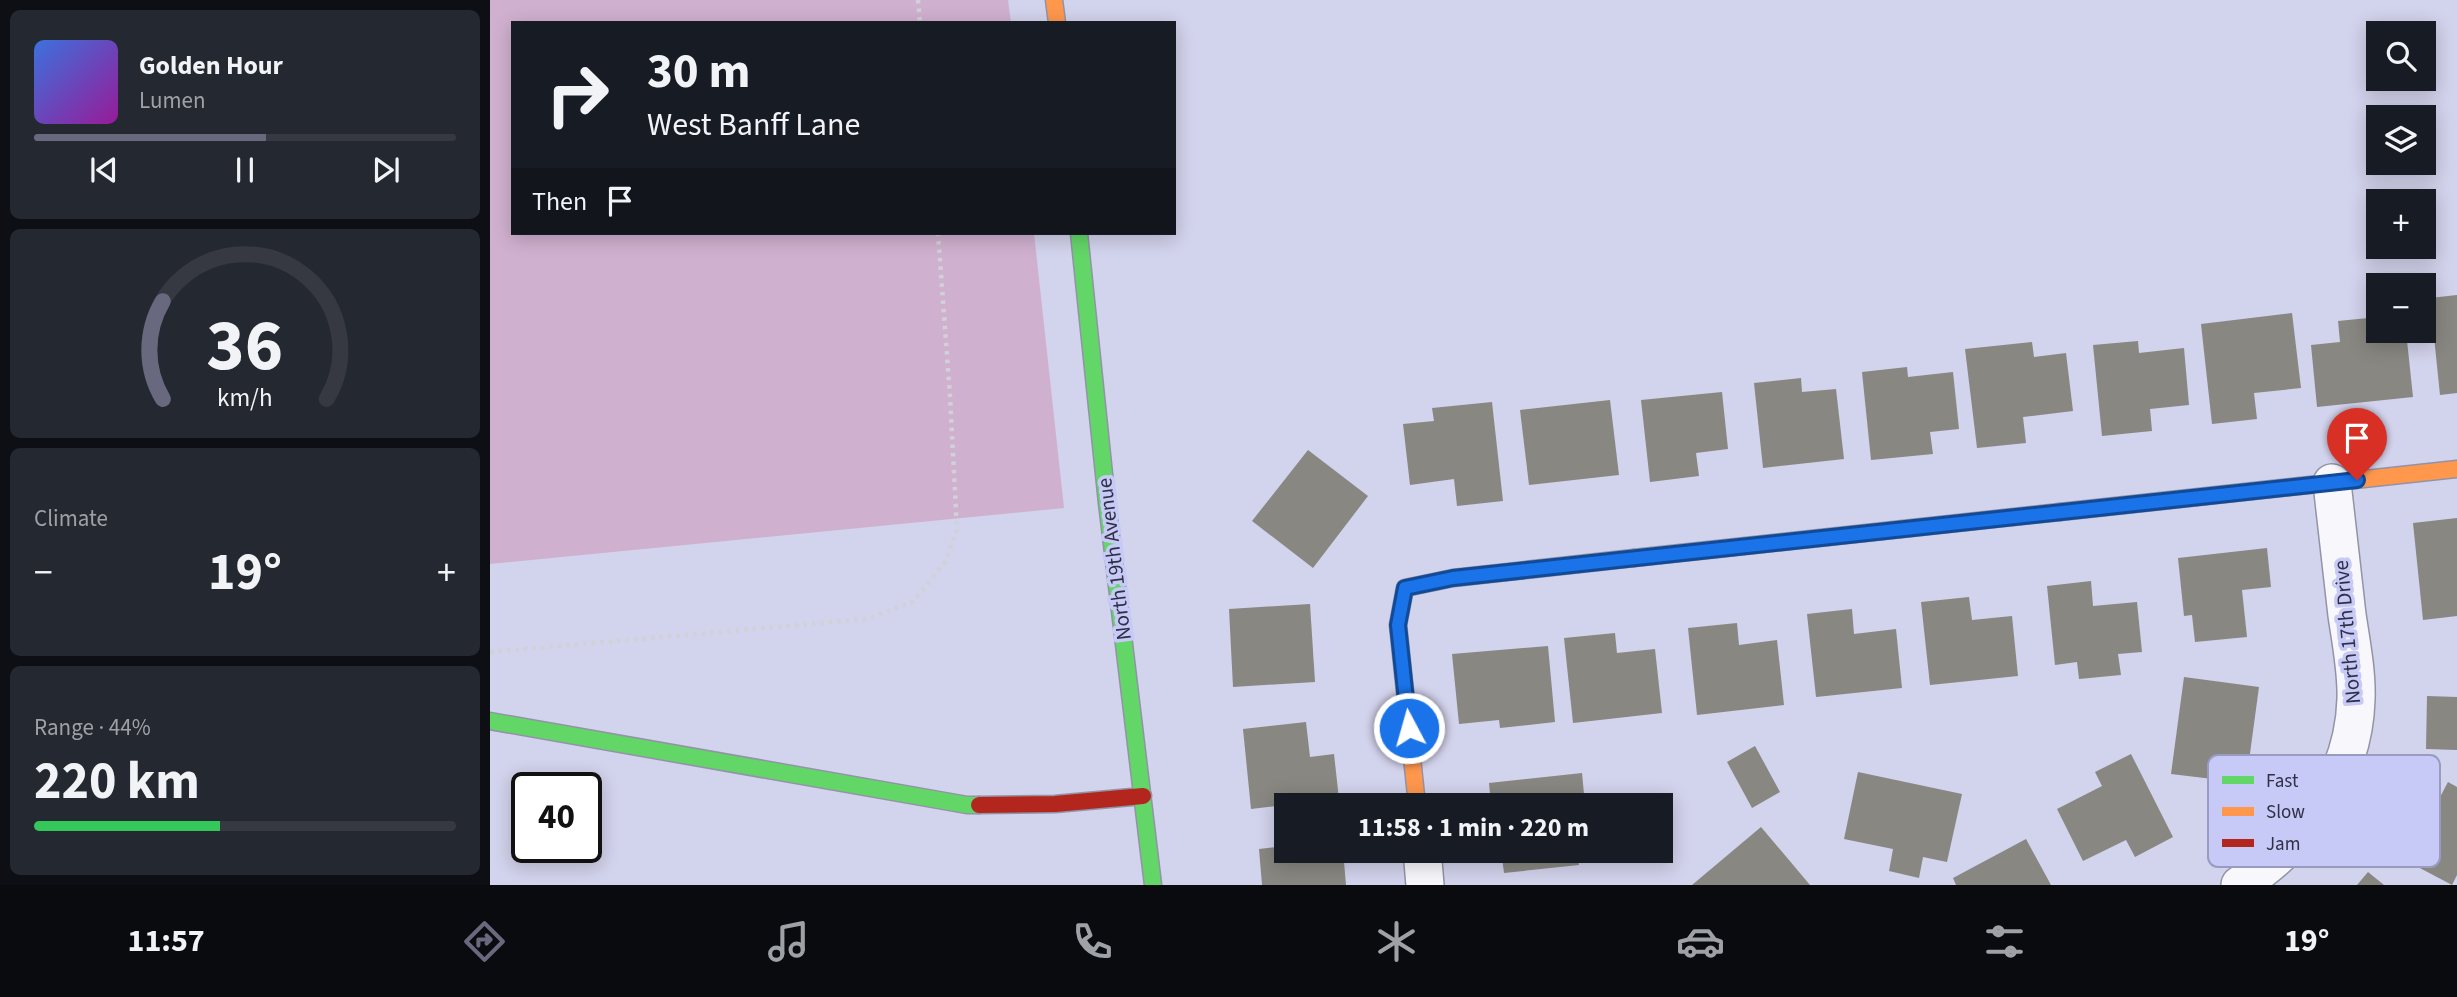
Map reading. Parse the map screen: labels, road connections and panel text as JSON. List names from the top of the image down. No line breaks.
{"streets":{"street":["North 19th Avenue","North 17th Drive"]},"legend":["Fast","Slow","Jam"],"page":{"map_buttons":["+","−"],"turn":["30 m","West Banff Lane"],"song":["Golden Hour","Lumen"],"then":"Then","tile":["Climate",["Range · 44%","220 km"]],"heat":["−","19°","+"],"limit":"40","trip":"11:58 · 1 min · 220 m","tabs":["11:57","19°"],"gauge":["36","km/h"]}}
